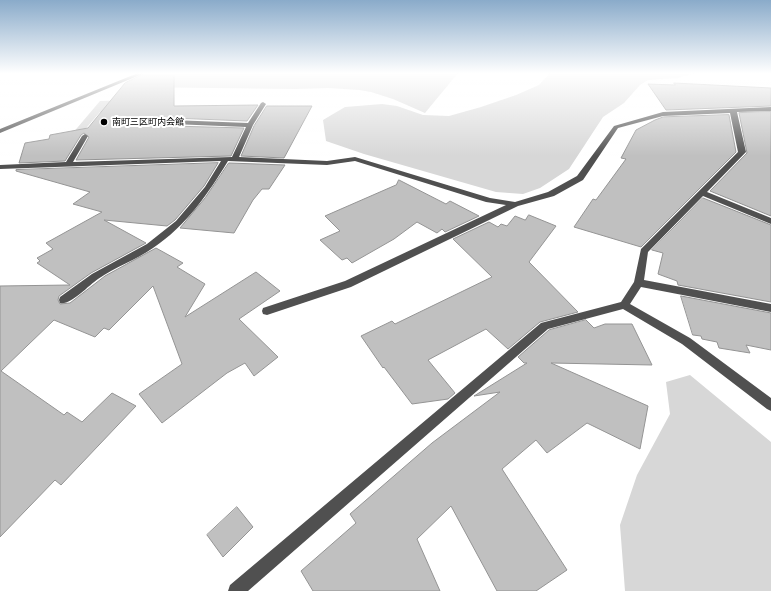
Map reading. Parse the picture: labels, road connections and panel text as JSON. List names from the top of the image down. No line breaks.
{"places":["南町三区町内会館"]}
